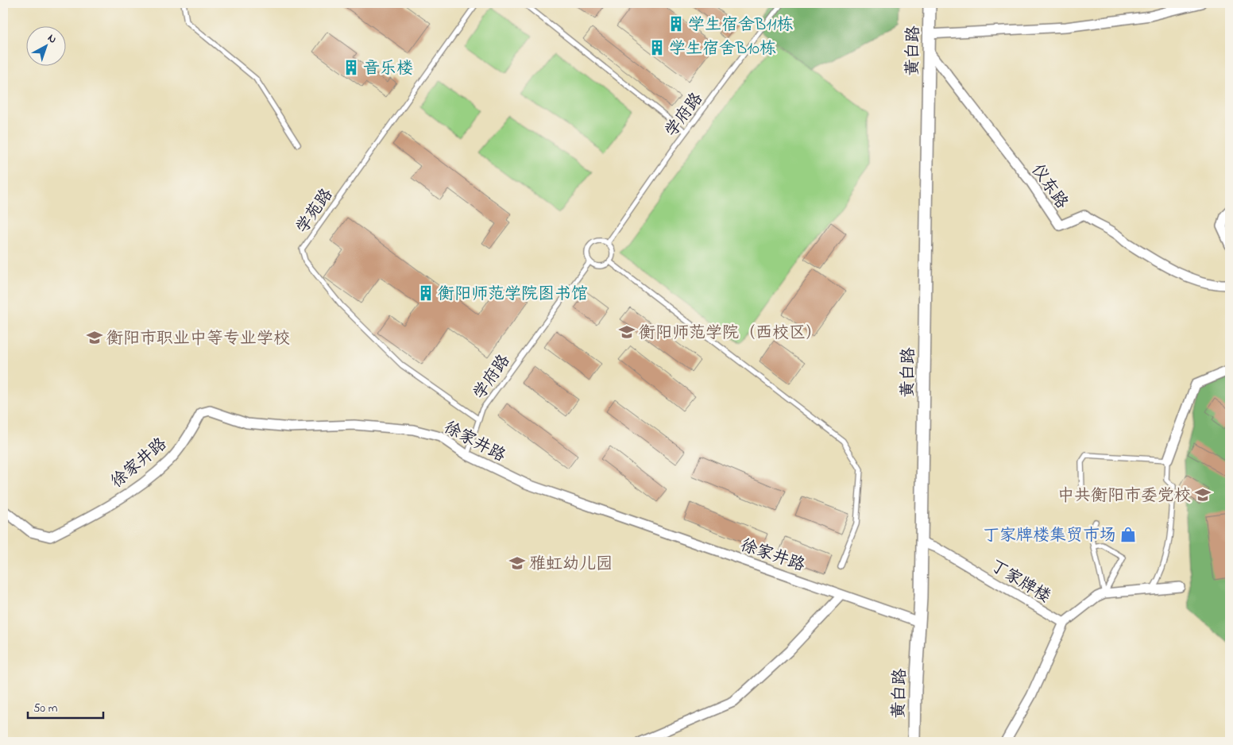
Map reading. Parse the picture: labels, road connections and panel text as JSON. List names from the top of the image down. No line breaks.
{"streets":{"main road":["黄白路"],"street":["仪东路","徐家井路","丁家牌楼"],"lane":["学府路","学苑路"]},"crossings":[["黄白路","仪东路"],["黄白路","徐家井路"],["黄白路","丁家牌楼"],["学府路","学苑路"],["学府路","徐家井路"]],"places":{"building":["学生宿舍B11栋","学生宿舍B10栋","音乐楼","衡阳师范学院图书馆"],"school or university":["衡阳师范学院（西校区）","衡阳市职业中等专业学校","中共衡阳市委党校","雅虹幼儿园"],"shop":["丁家牌楼集贸市场"]},"scale_bar":"50 m","north":"top right"}
